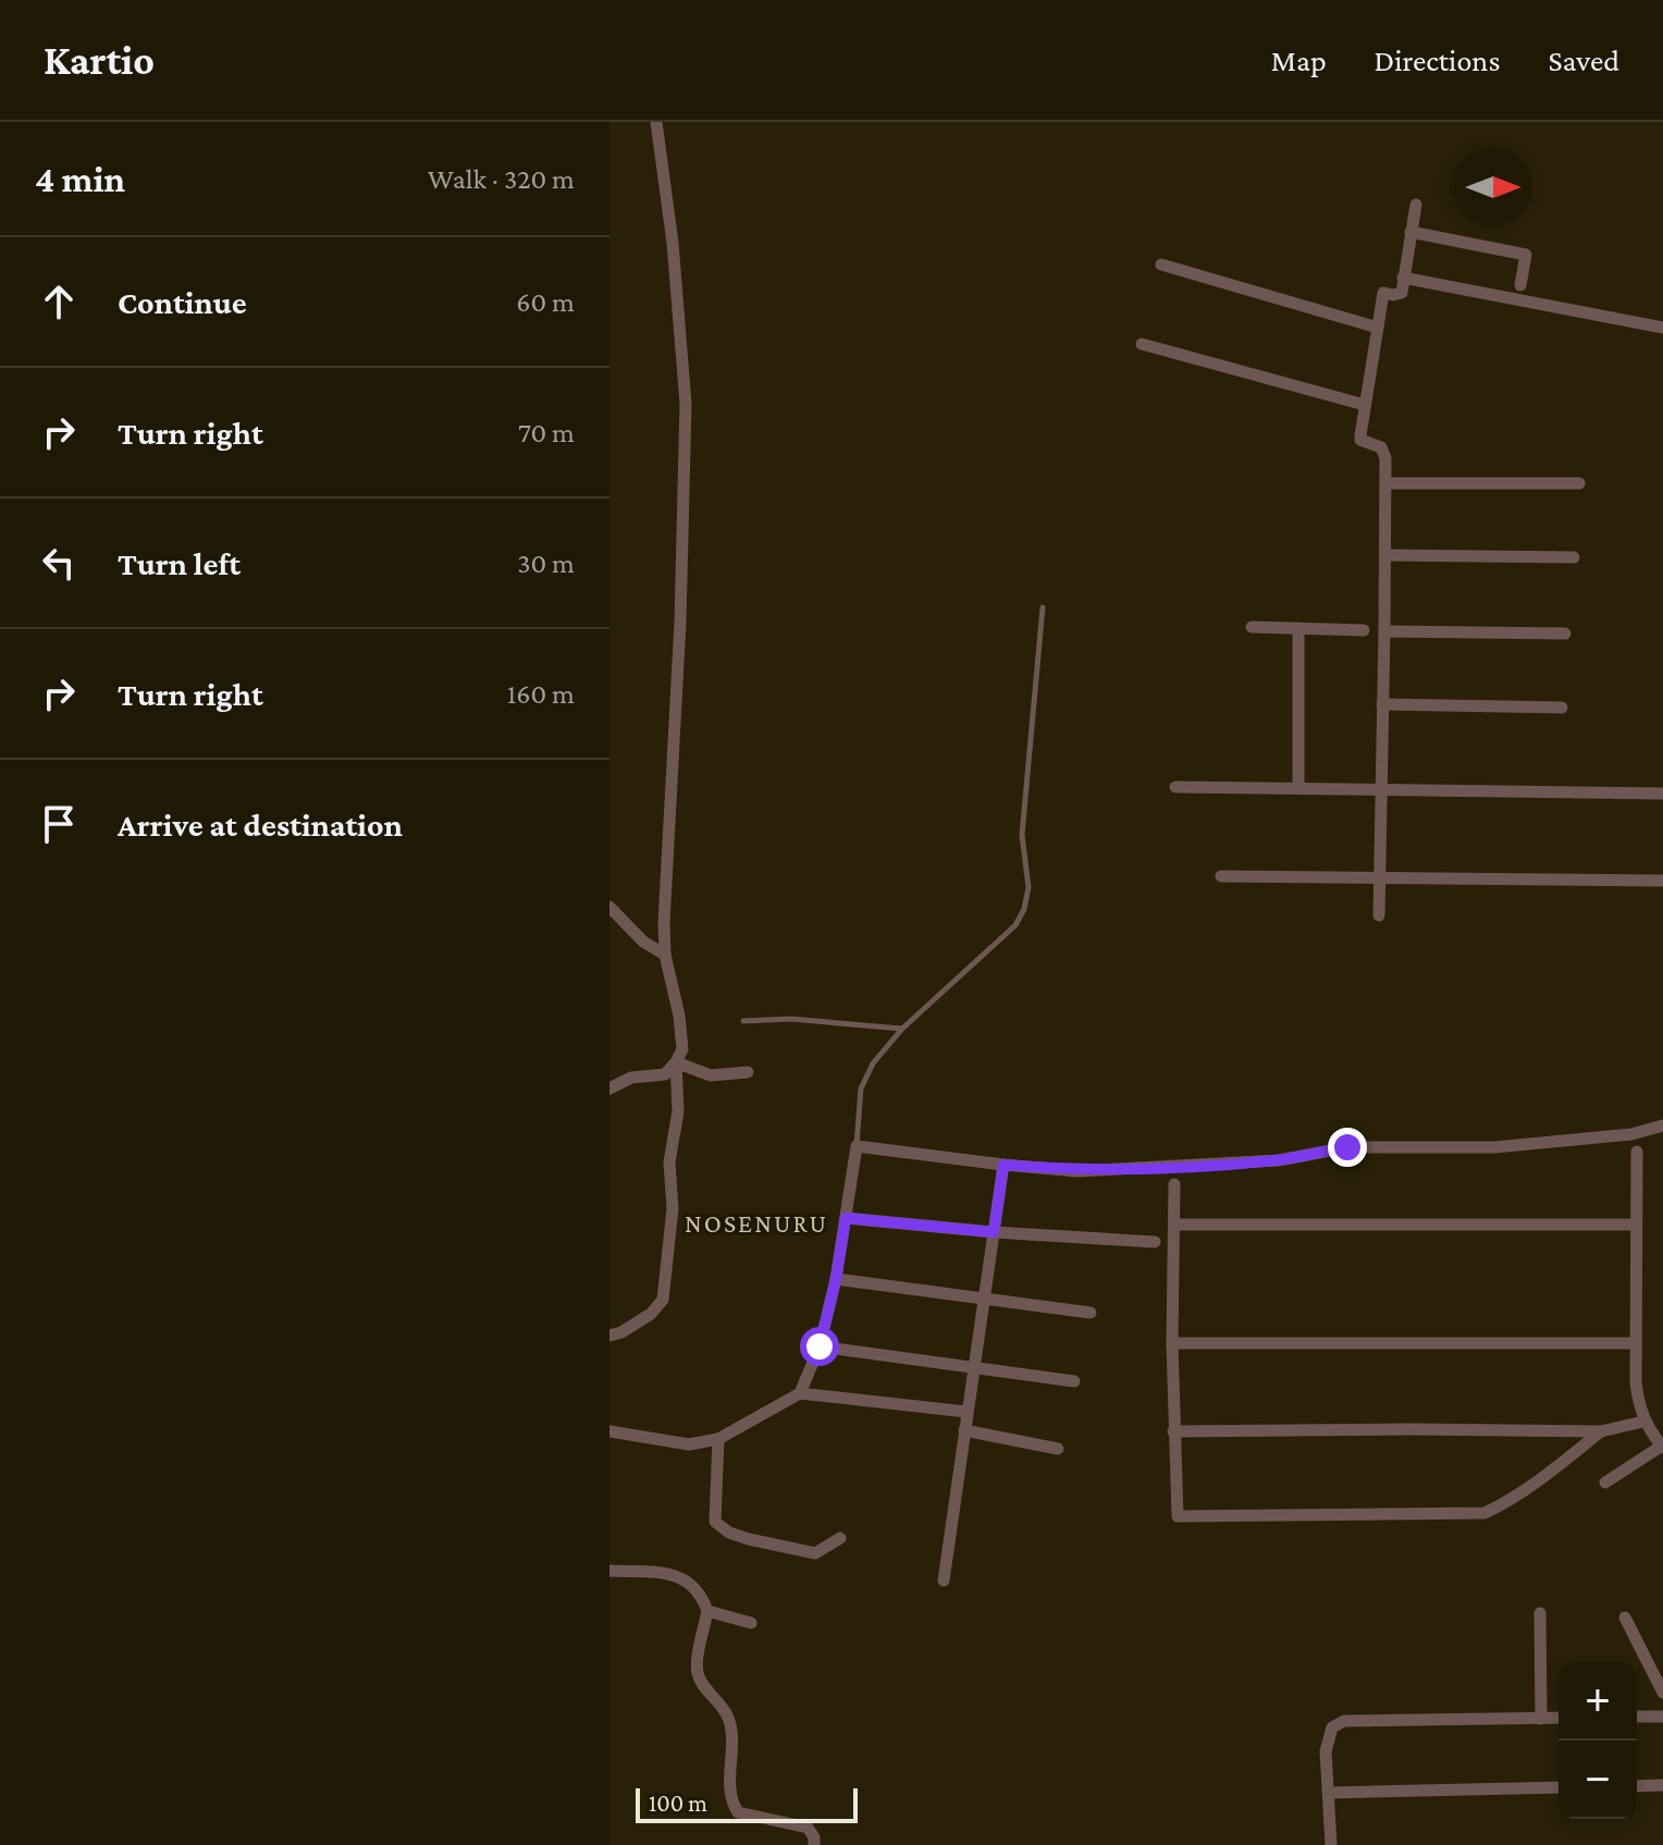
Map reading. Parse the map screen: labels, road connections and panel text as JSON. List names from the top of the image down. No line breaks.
{"districts":["NOSENURU"],"scale_bar":"100 m","north":"right","page":{"header":"Kartio","nav":["Map","Directions","Saved"],"heading":["4 min","Walk · 320 m"],"list":[["Continue","60 m"],["Turn right","70 m"],["Turn left","30 m"],["Turn right","160 m"],"Arrive at destination"],"map_buttons":["+","−"],"scale":"100 m"}}
